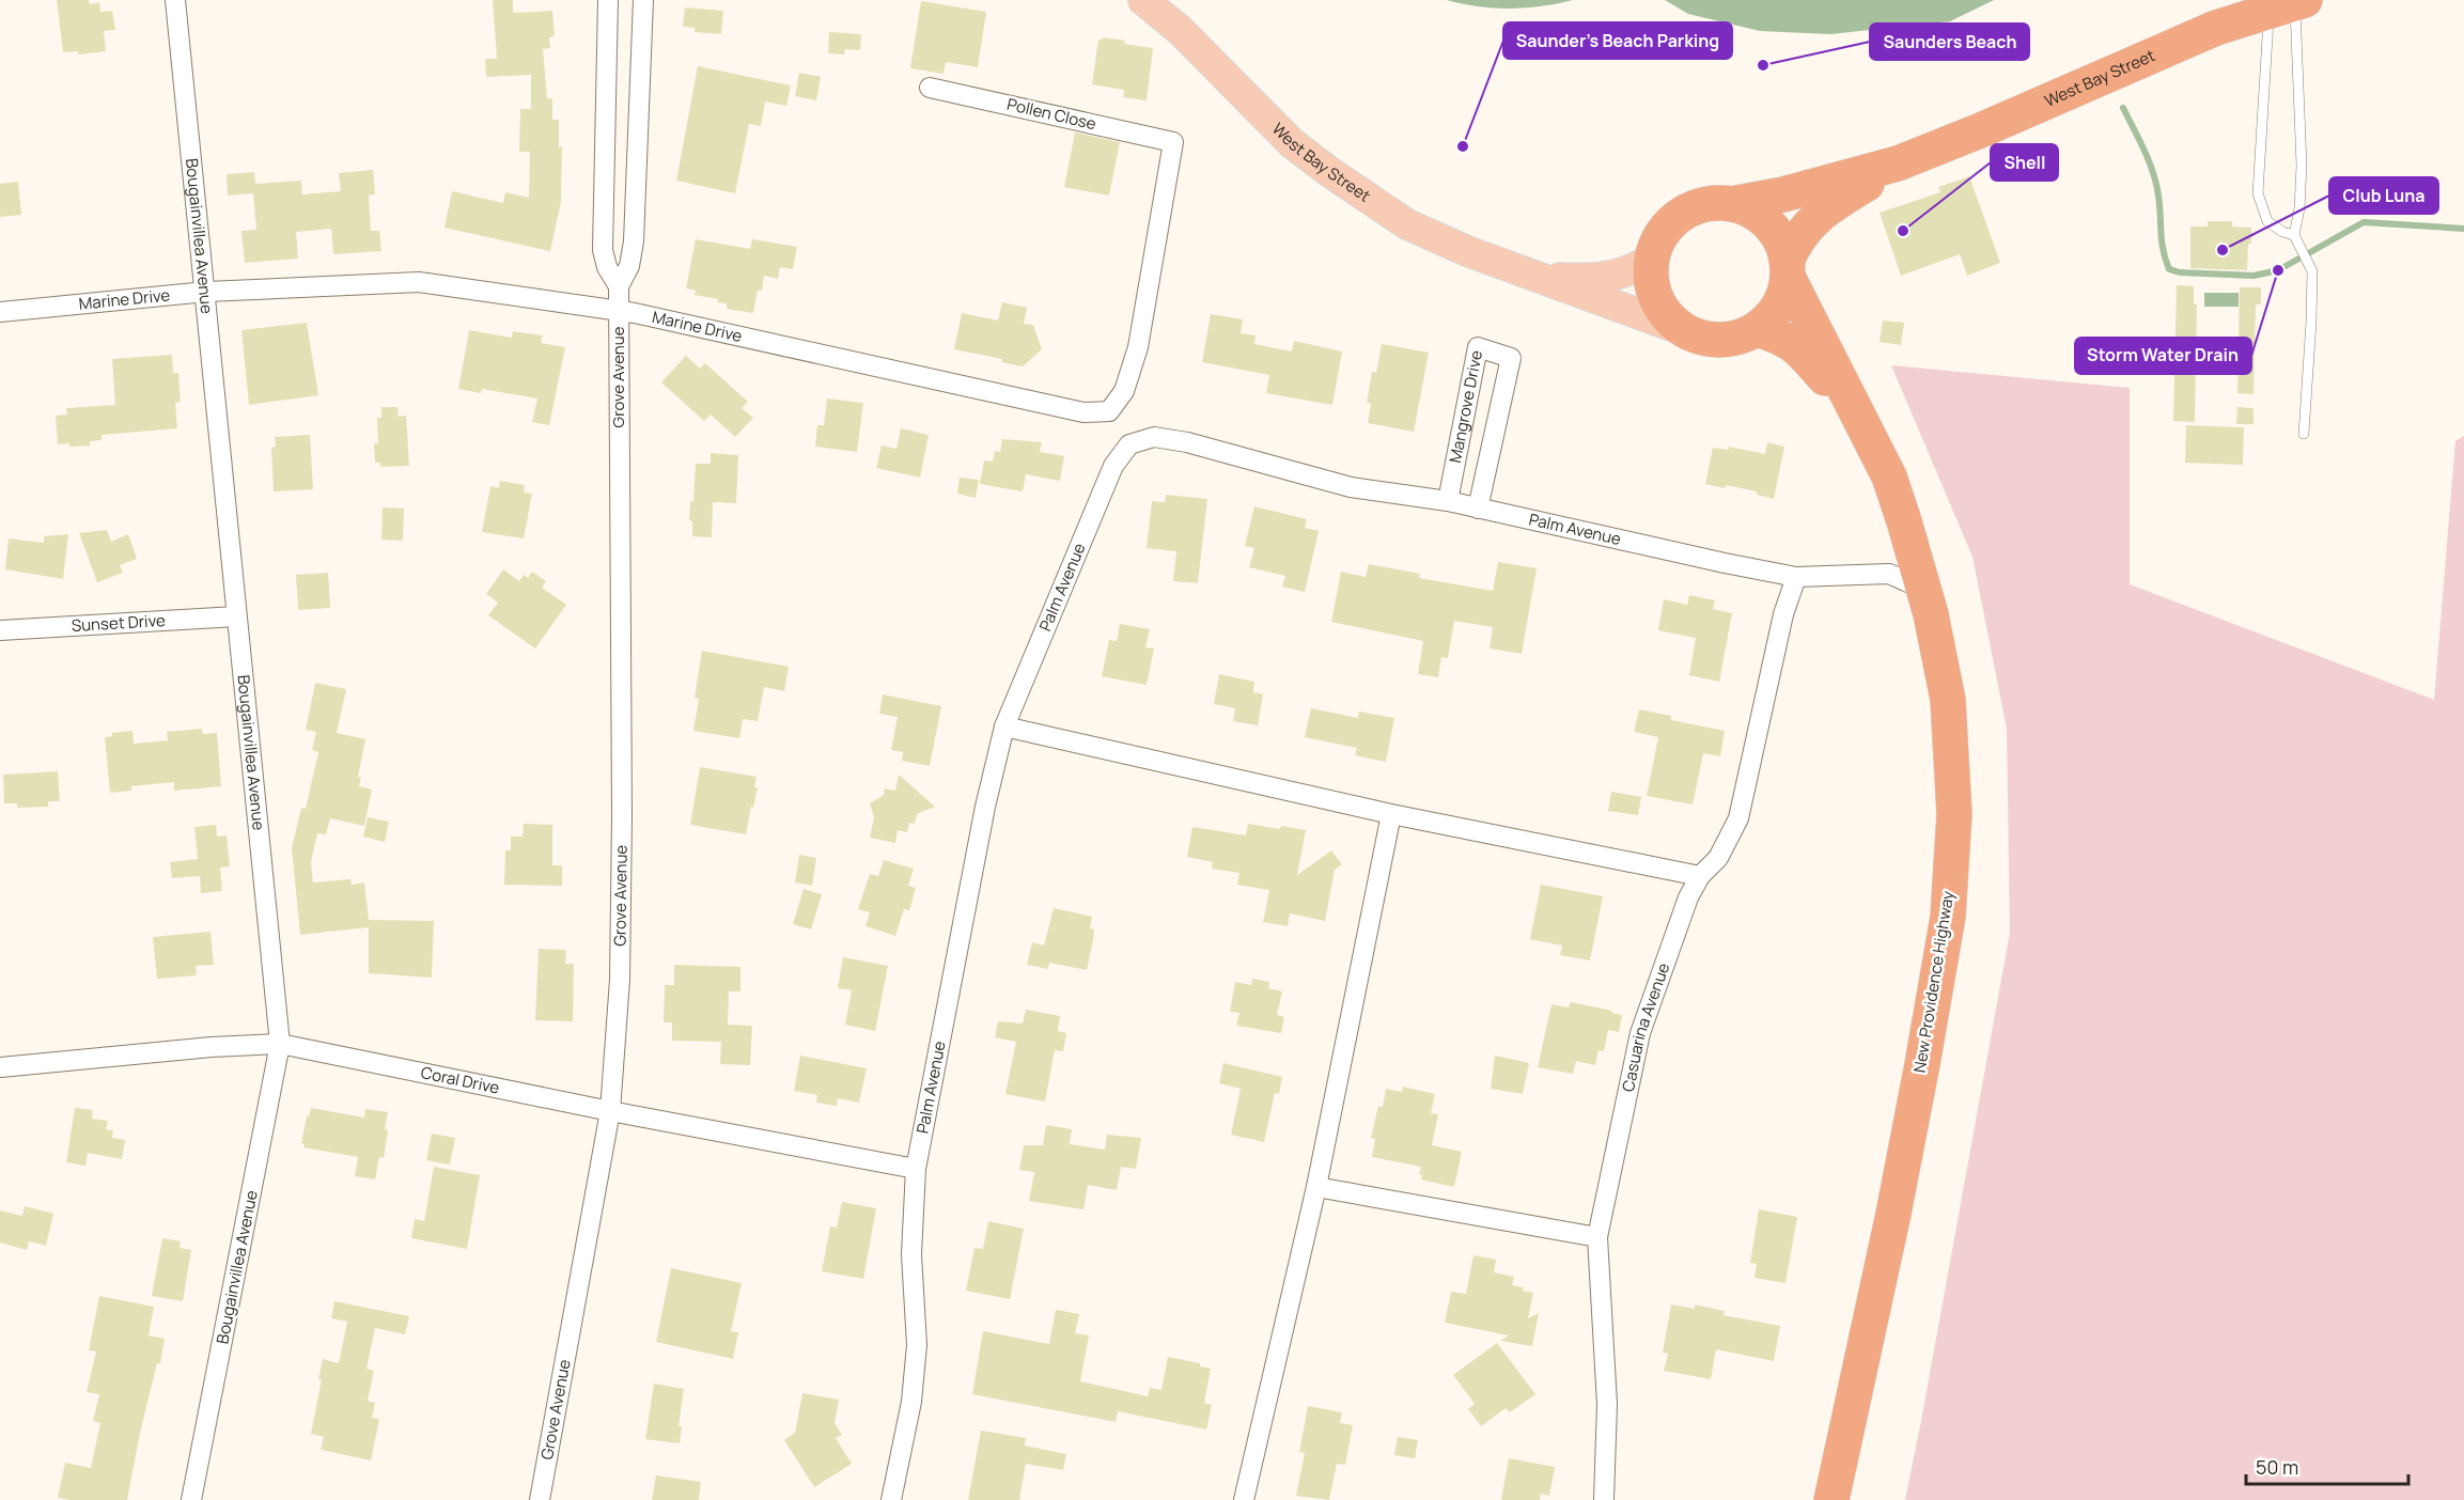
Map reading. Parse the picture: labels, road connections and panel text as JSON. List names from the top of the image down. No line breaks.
{"streets":{"highway":["West Bay Street","New Providence Highway"],"street":["Pollen Close","Bougainvillea Avenue","Marine Drive","Grove Avenue","Mangrove Drive","Palm Avenue","Sunset Drive","Casuarina Avenue","Coral Drive"]},"crossings":[["West Bay Street","New Providence Highway"],["Pollen Close","Marine Drive"],["Bougainvillea Avenue","Marine Drive"],["Bougainvillea Avenue","Sunset Drive"],["Bougainvillea Avenue","Coral Drive"],["Marine Drive","Grove Avenue"],["Grove Avenue","Coral Drive"],["Mangrove Drive","Palm Avenue"],["Palm Avenue","New Providence Highway"],["Palm Avenue","Casuarina Avenue"],["Palm Avenue","Coral Drive"]],"places":["Saunders Beach","Saunder's Beach Parking","Shell","Club Luna","Storm Water Drain"],"scale_bar":"50 m"}
